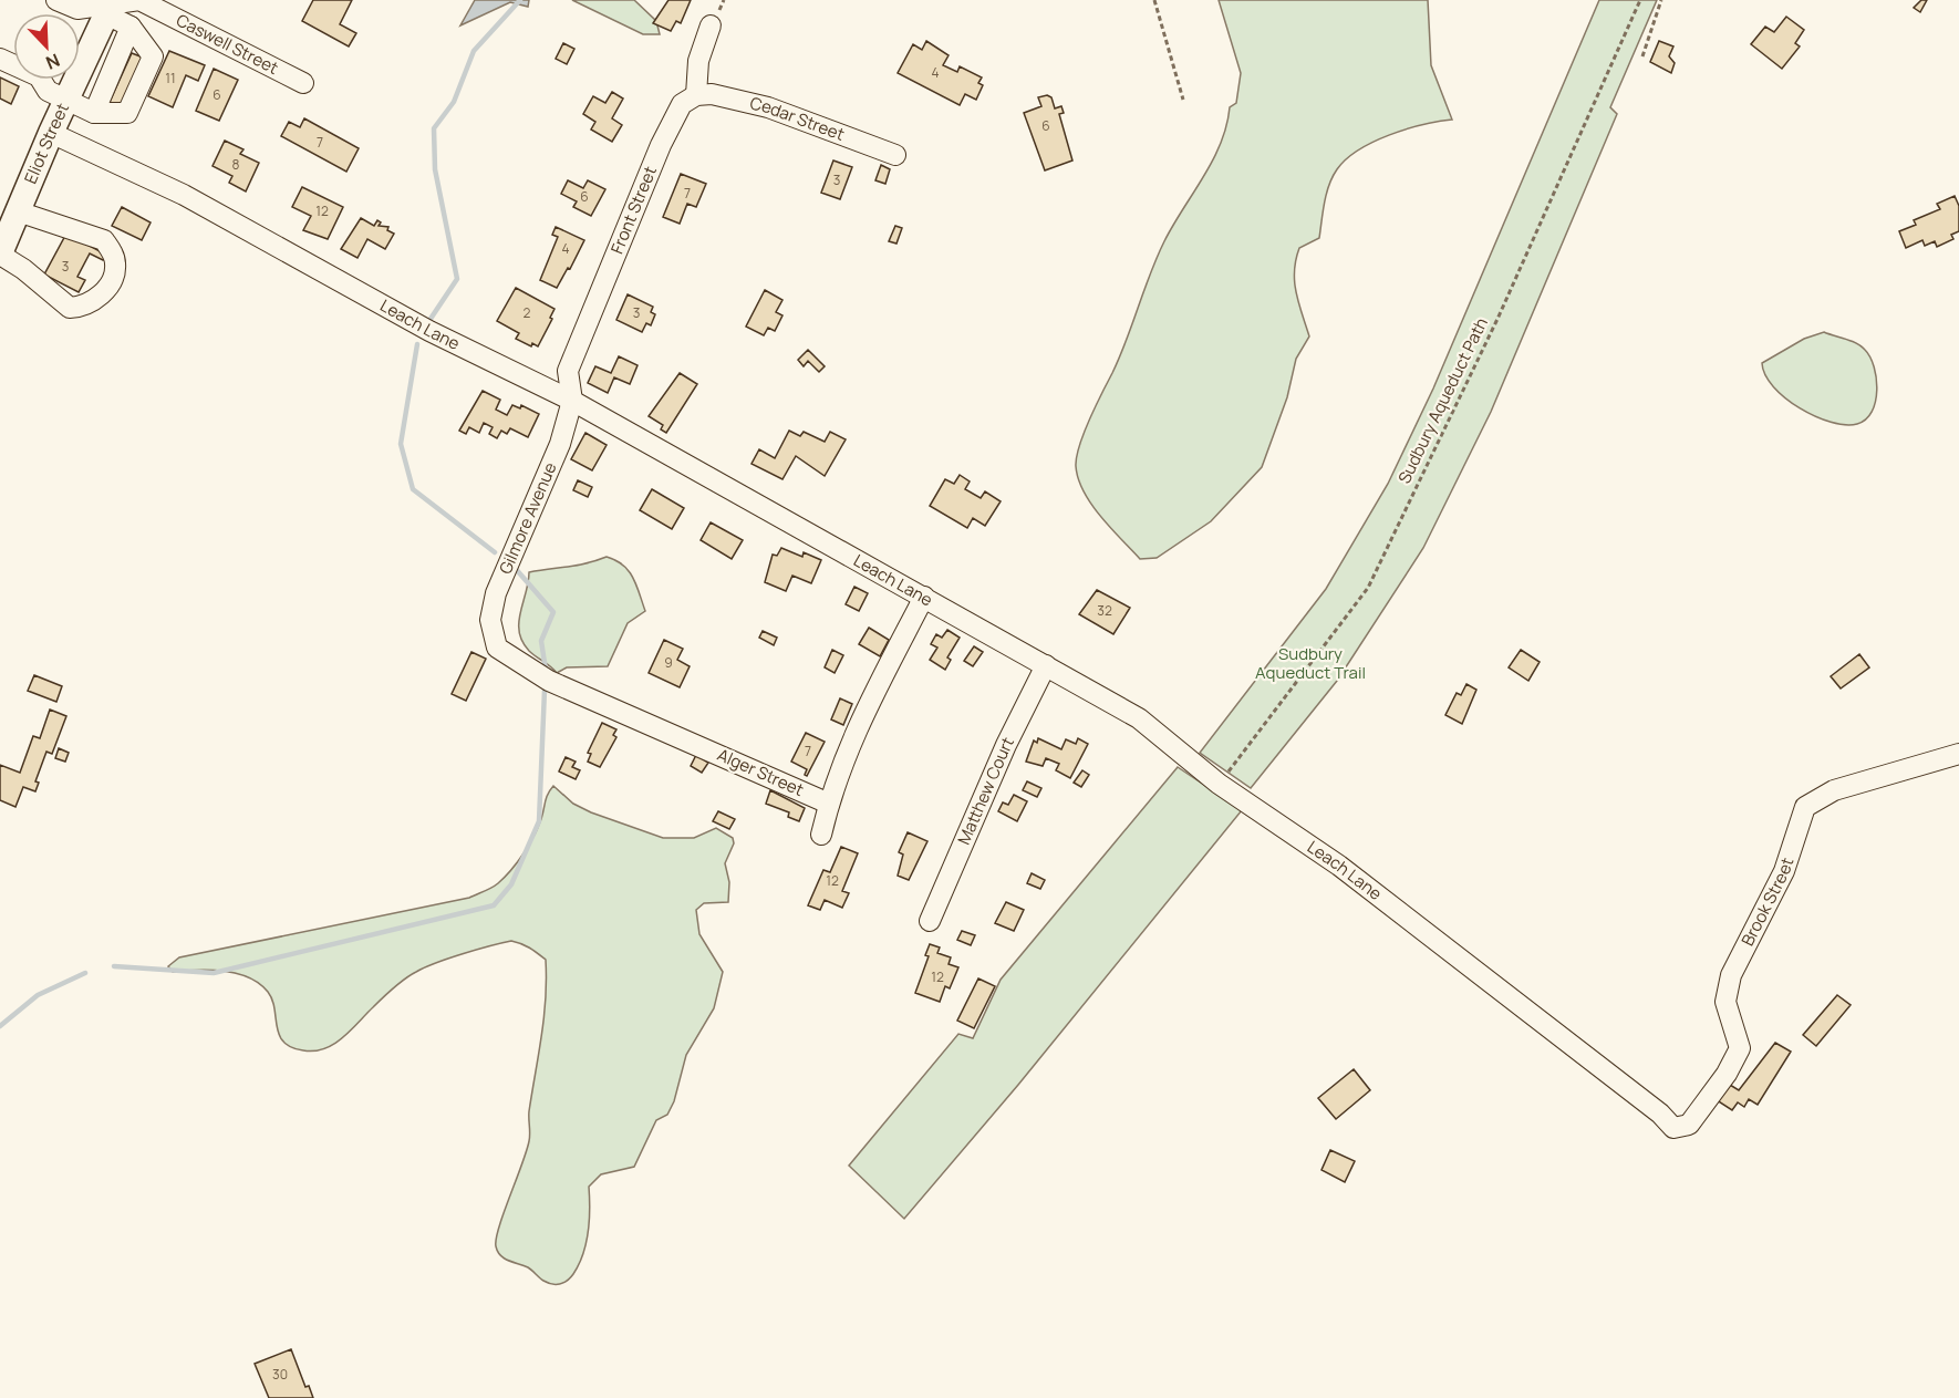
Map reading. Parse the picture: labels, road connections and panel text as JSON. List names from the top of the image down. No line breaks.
{"streets":{"main road":["Eliot Street"],"street":["Caswell Street","Cedar Street","Front Street","Leach Lane","Gilmore Avenue","Alger Street","Matthew Court","Brook Street"],"path":["Sudbury Aqueduct Path"]},"crossings":[["Caswell Street","Eliot Street"],["Cedar Street","Front Street"],["Eliot Street","Leach Lane"],["Front Street","Leach Lane"],["Front Street","Gilmore Avenue"],["Leach Lane","Sudbury Aqueduct Path"],["Leach Lane","Gilmore Avenue"],["Leach Lane","Matthew Court"],["Leach Lane","Brook Street"],["Gilmore Avenue","Alger Street"]],"parks":["Sudbury Aqueduct Trail"],"house_numbers":["4","11","6","6","7","8","3","7","6","12","4","3","2","3","32","9","7","12","12","30"],"north":"bottom right"}
